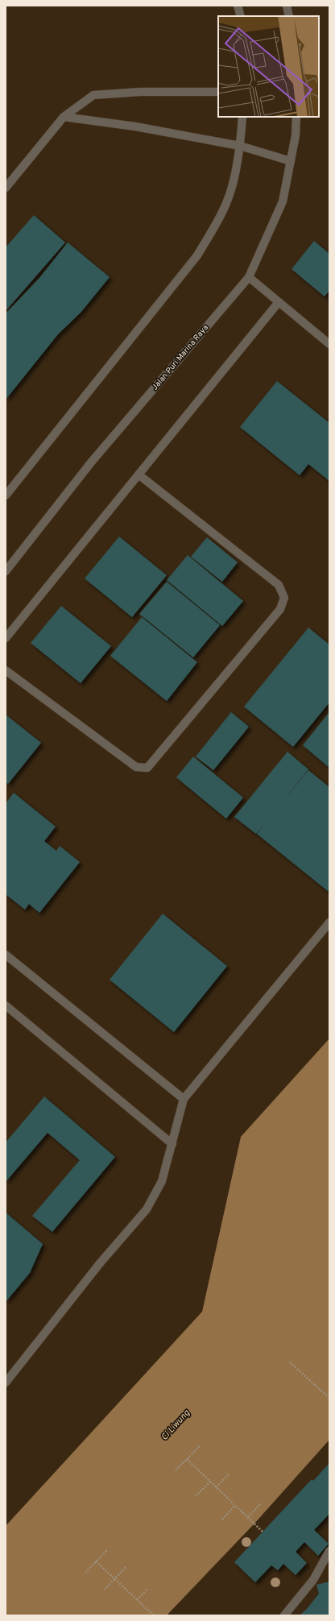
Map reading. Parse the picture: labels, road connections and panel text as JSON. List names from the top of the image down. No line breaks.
{"streets":{"street":["Jalan Puri Marina Raya"]},"water":["Ci Liwung"]}
